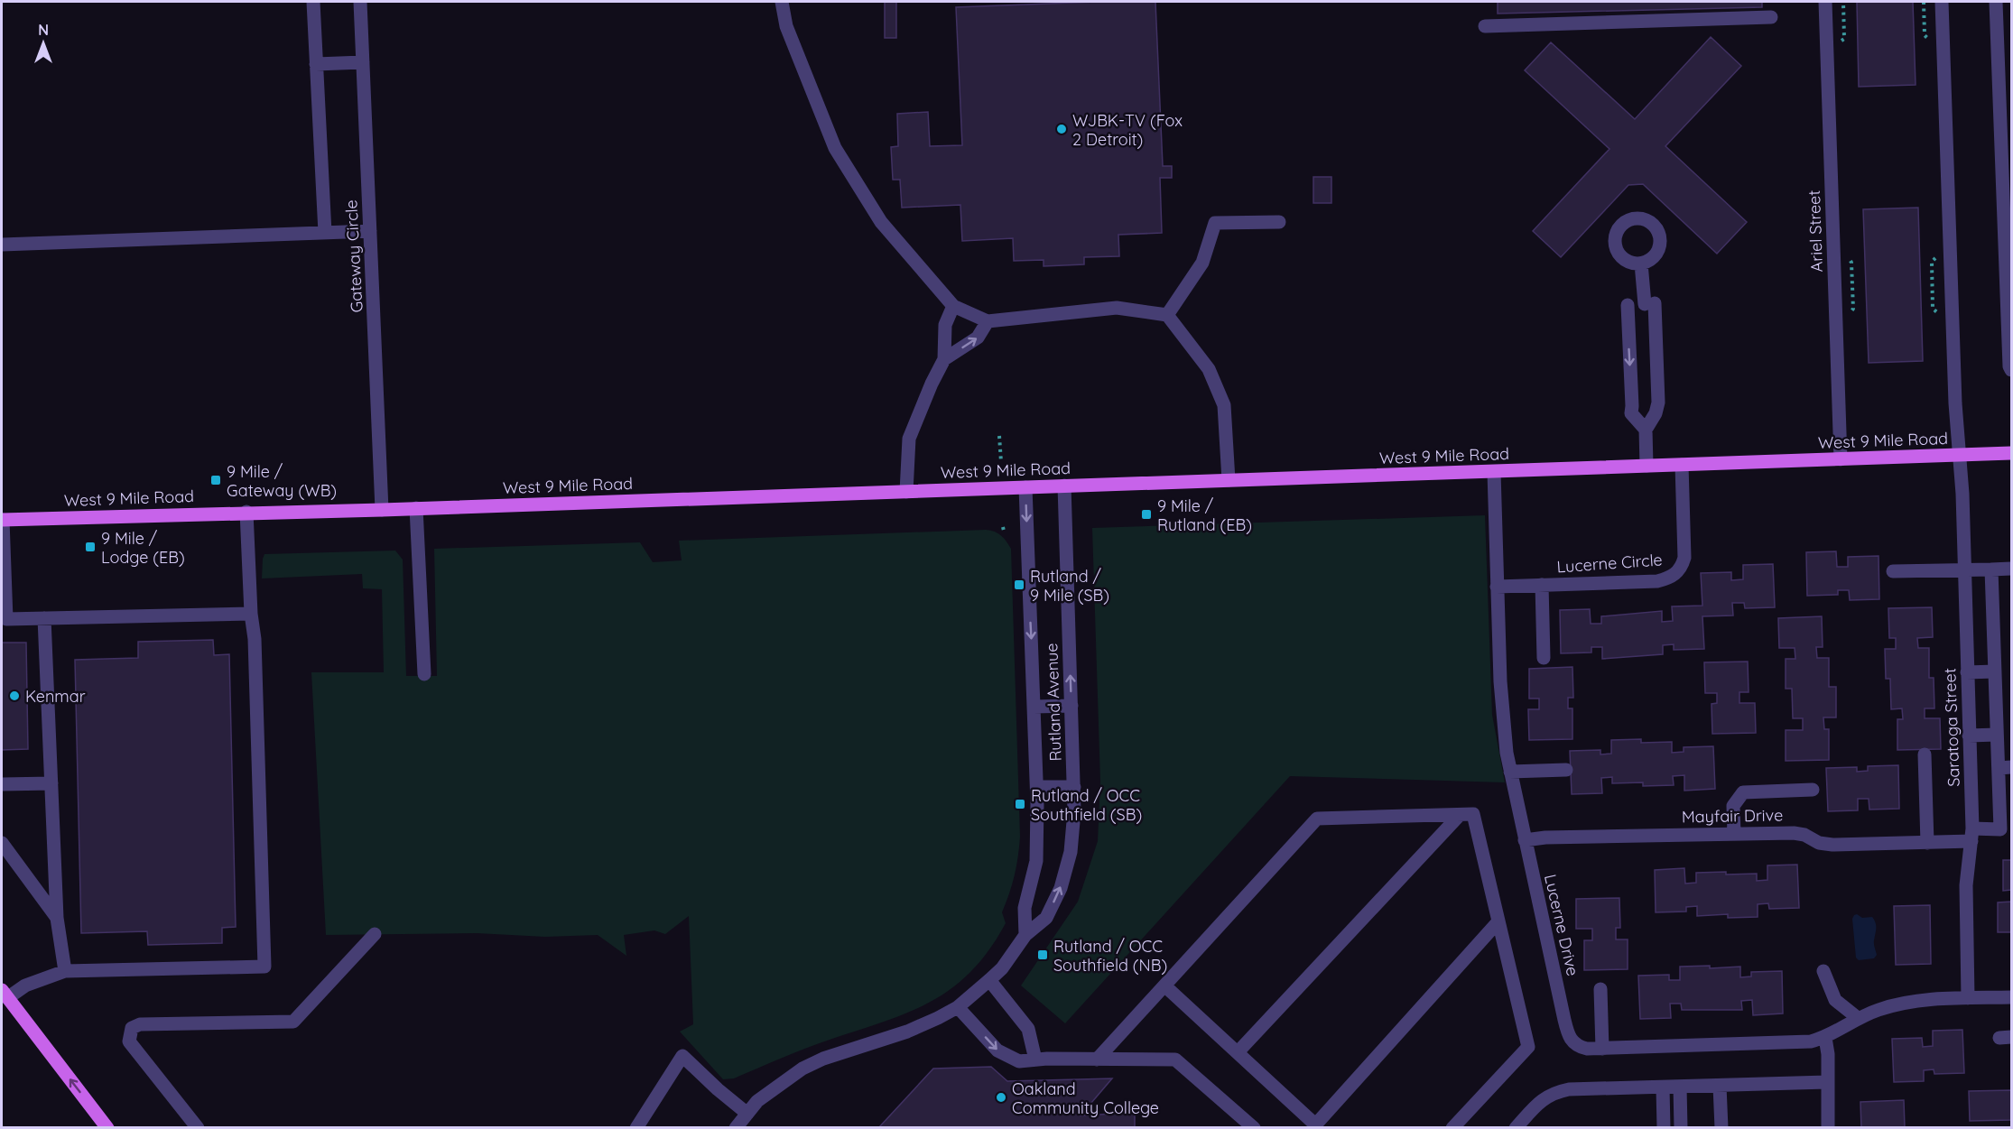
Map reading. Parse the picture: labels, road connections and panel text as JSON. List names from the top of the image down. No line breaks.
{"streets":{"main road":["West 9 Mile Road"],"street":["Ariel Street","Gateway Circle","Lucerne Circle","Rutland Avenue","Saratoga Street","Mayfair Drive","Lucerne Drive"]},"crossings":[["Ariel Street","West 9 Mile Road"],["Gateway Circle","West 9 Mile Road"],["West 9 Mile Road","Lucerne Circle"],["West 9 Mile Road","Rutland Avenue"],["West 9 Mile Road","Saratoga Street"],["West 9 Mile Road","Lucerne Drive"],["Lucerne Circle","Lucerne Drive"],["Saratoga Street","Mayfair Drive"],["Mayfair Drive","Lucerne Drive"]],"places":{"other":["WJBK-TV (Fox 2 Detroit)","Kenmar","Oakland Community College"],"transit":["9 Mile / Gateway (WB)","9 Mile / Rutland (EB)","9 Mile / Lodge (EB)","Rutland / 9 Mile (SB)","Rutland / OCC Southfield (SB)","Rutland / OCC Southfield (NB)"]},"north":"top"}
